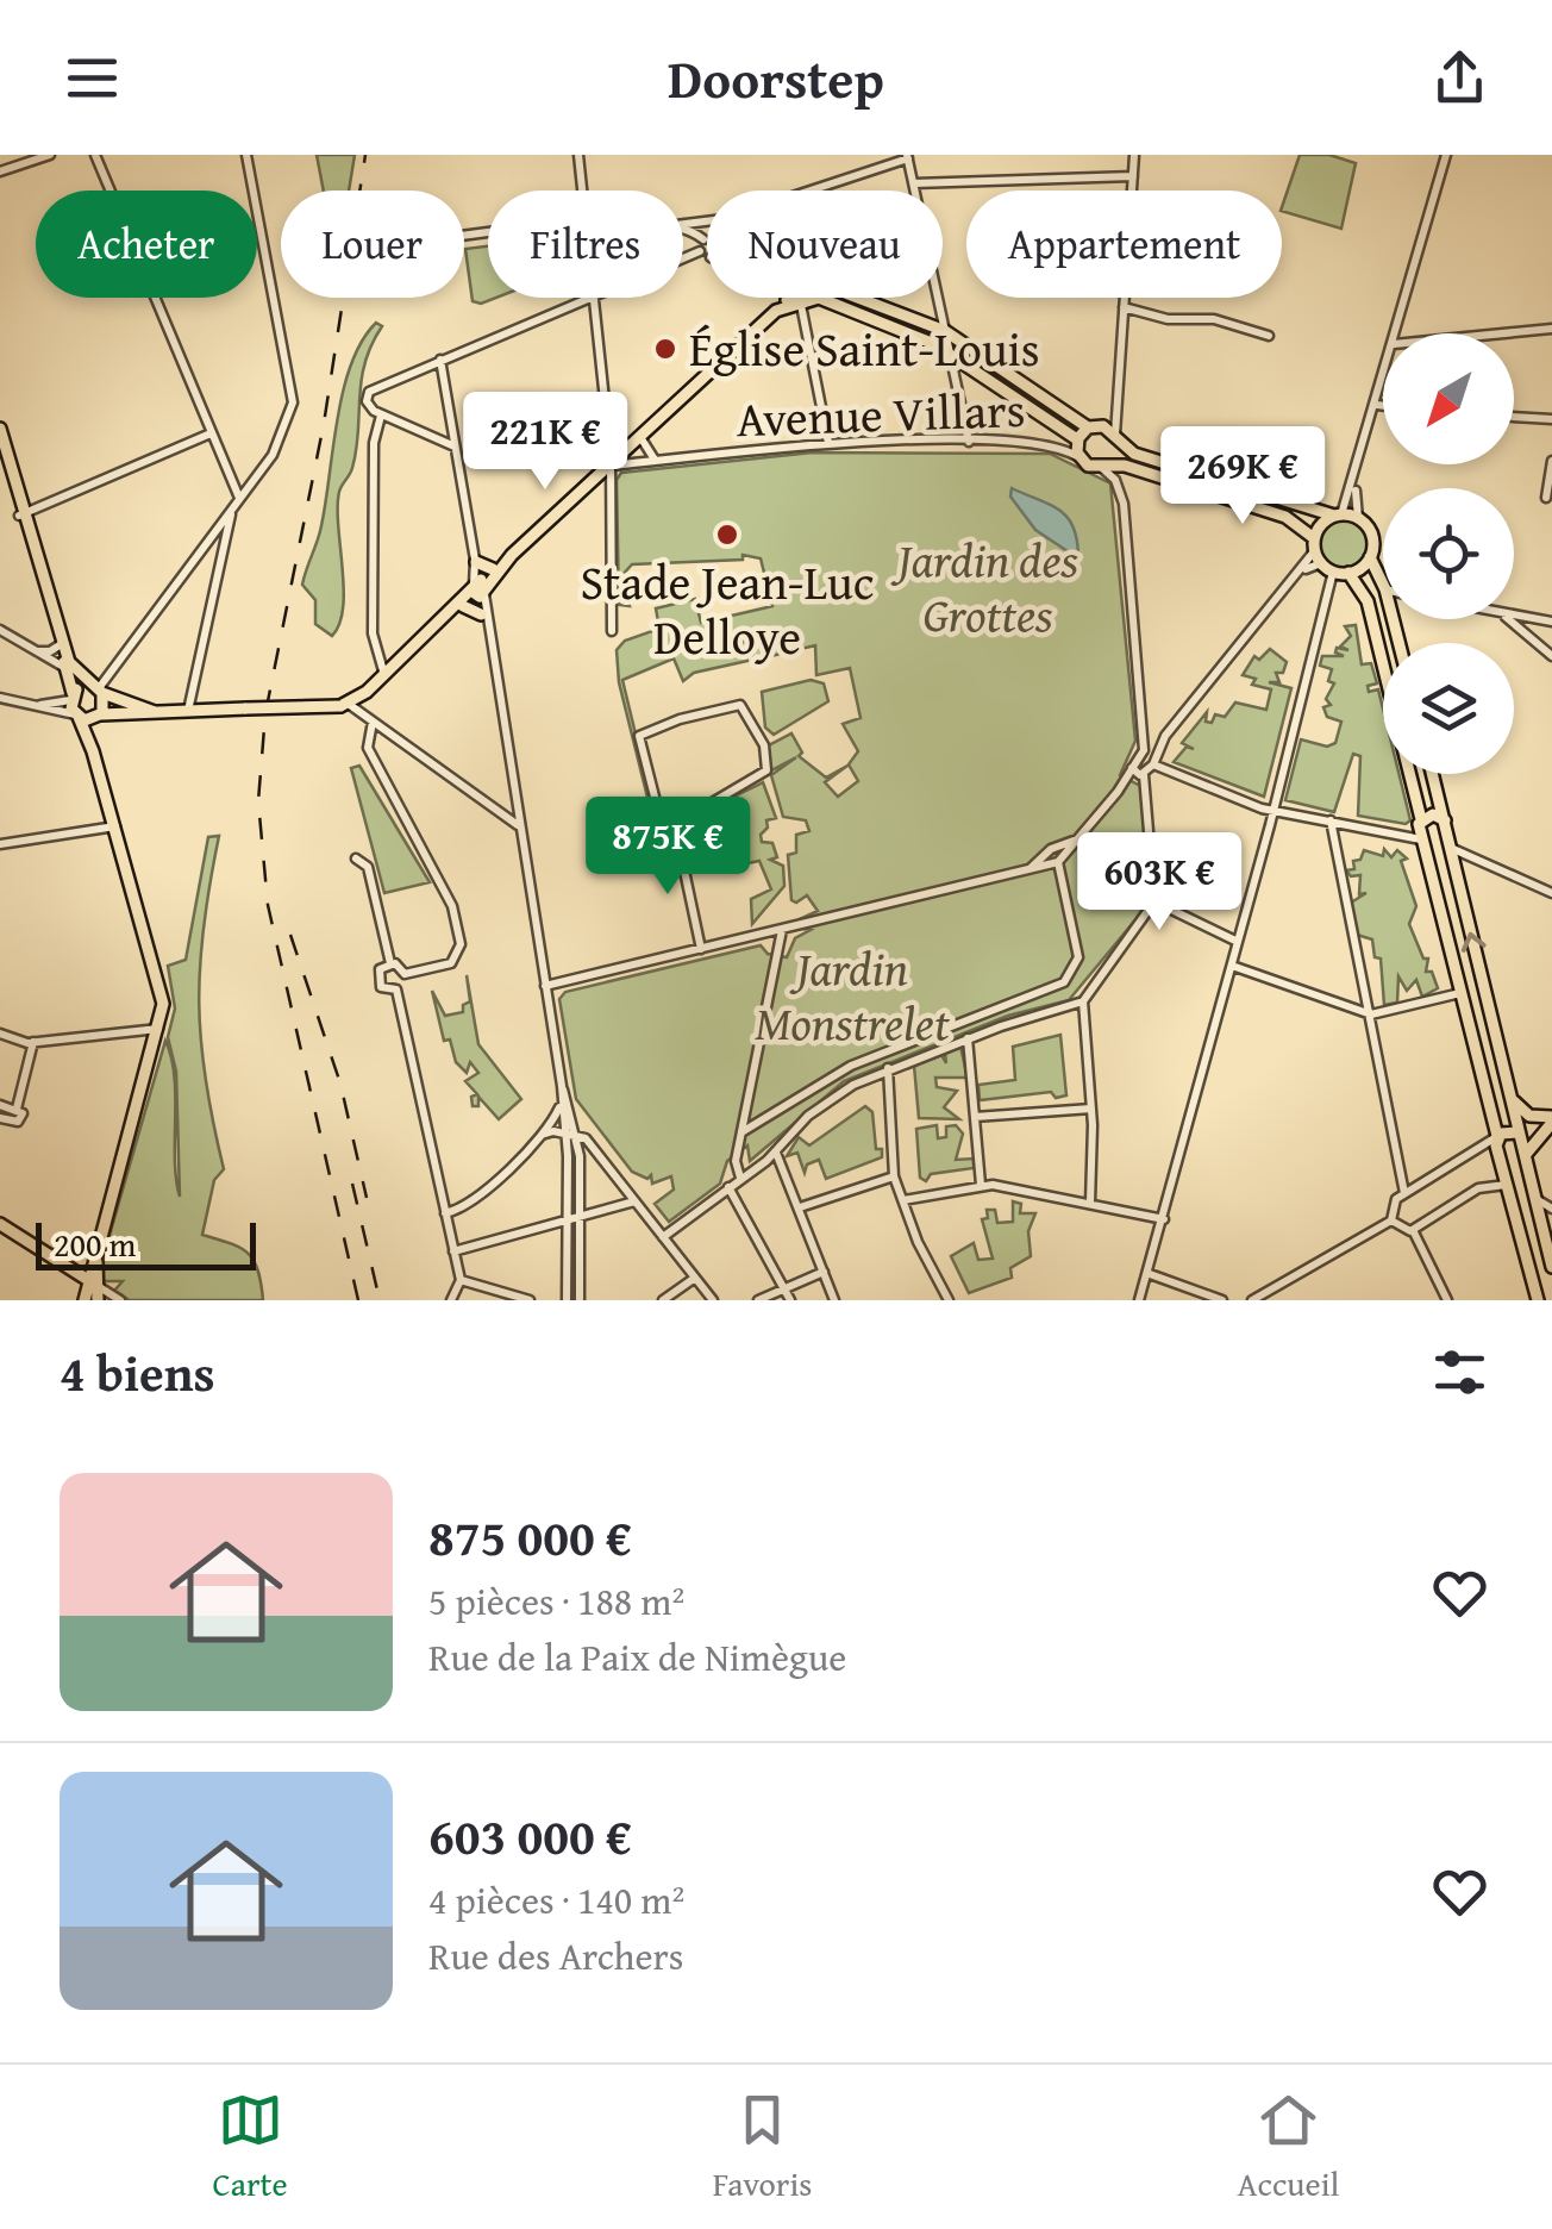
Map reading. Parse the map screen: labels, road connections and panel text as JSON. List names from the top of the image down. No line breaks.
{"streets":{"street":["Avenue Villars"]},"parks":["Jardin des Grottes","Jardin Monstrelet"],"places":["Église Saint-Louis","Stade Jean-Luc Delloye"],"scale_bar":"200 m","north":"bottom left","page":{"header":"Doorstep","chip":["Acheter","Louer","Filtres","Nouveau","Appartement"],"price":["221K €","269K €","875K €","603K €"],"scale":"200 m","heading":"4 biens","list":[{"name":"875 000 €","note":"5 pièces · 188 m² · Rue de la Paix de Nimègue"},{"name":"603 000 €","note":"4 pièces · 140 m² · Rue des Archers"}],"tabs":["Carte","Favoris","Accueil"]}}
